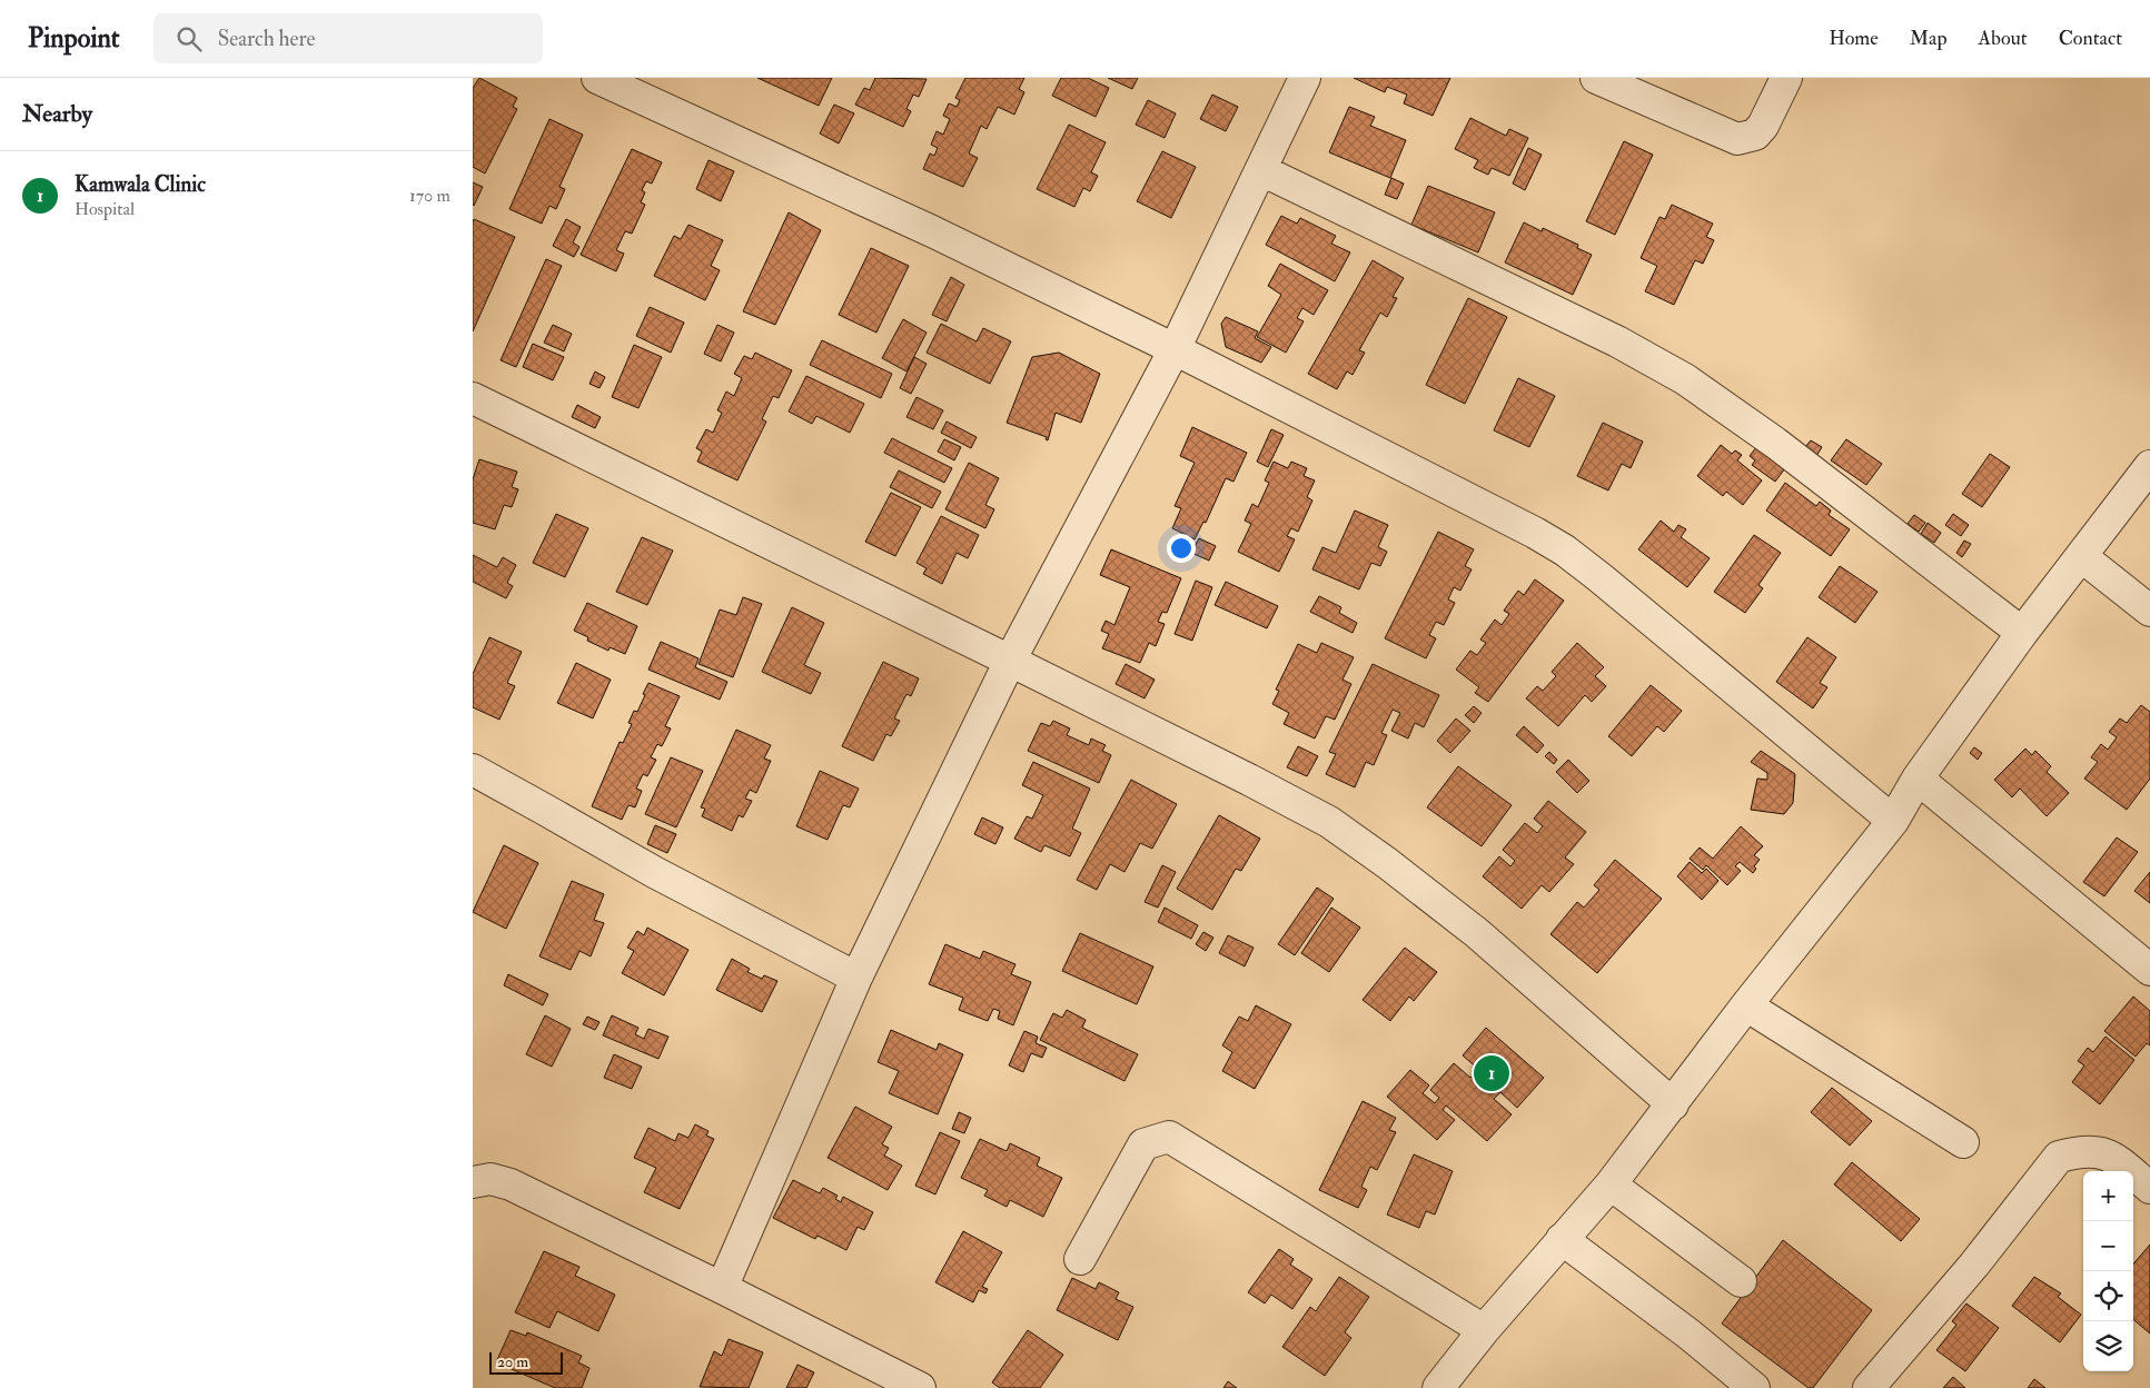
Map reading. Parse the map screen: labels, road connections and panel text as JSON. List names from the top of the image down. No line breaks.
{"scale_bar":"20 m","page":{"header":"Pinpoint","search":"Search here","nav":["Home","Map","About","Contact"],"heading":"Nearby","list":[{"mark":"1","name":"Kamwala Clinic","note":"Hospital","value":"170 m"}],"pins":"1","map_buttons":["+","−"],"scale":"20 m"}}
